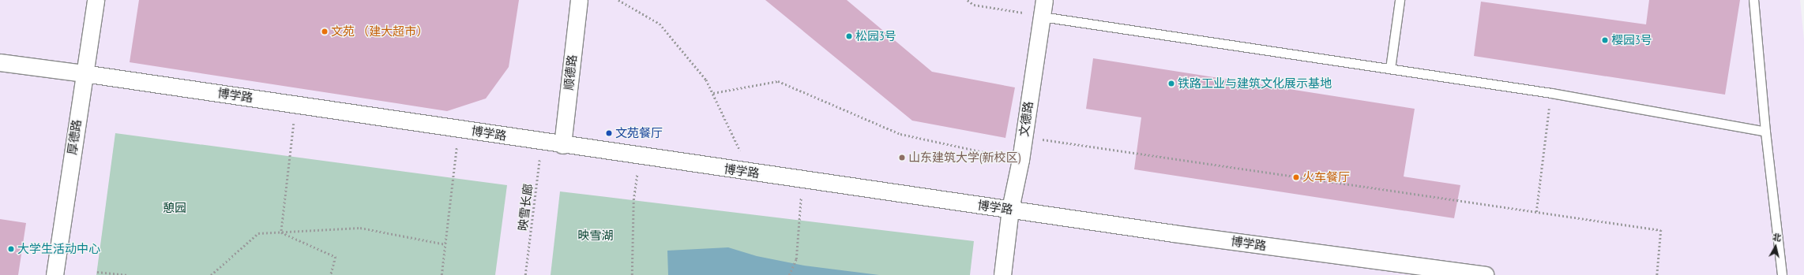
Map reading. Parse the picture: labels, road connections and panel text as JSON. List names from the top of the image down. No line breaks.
{"streets":{"street":["顺德路","博学路","文德路","厚德路"],"path":["映雪长廊"]},"crossings":[["顺德路","博学路"],["博学路","文德路"],["博学路","厚德路"],["博学路","映雪长廊"]],"parks":["憩园","映雪湖"],"places":["文苑 （建大超市）","松园3号","樱园3号","铁路工业与建筑文化展示基地","文苑餐厅","山东建筑大学(新校区)","火车餐厅","大学生活动中心"],"north":"top"}
